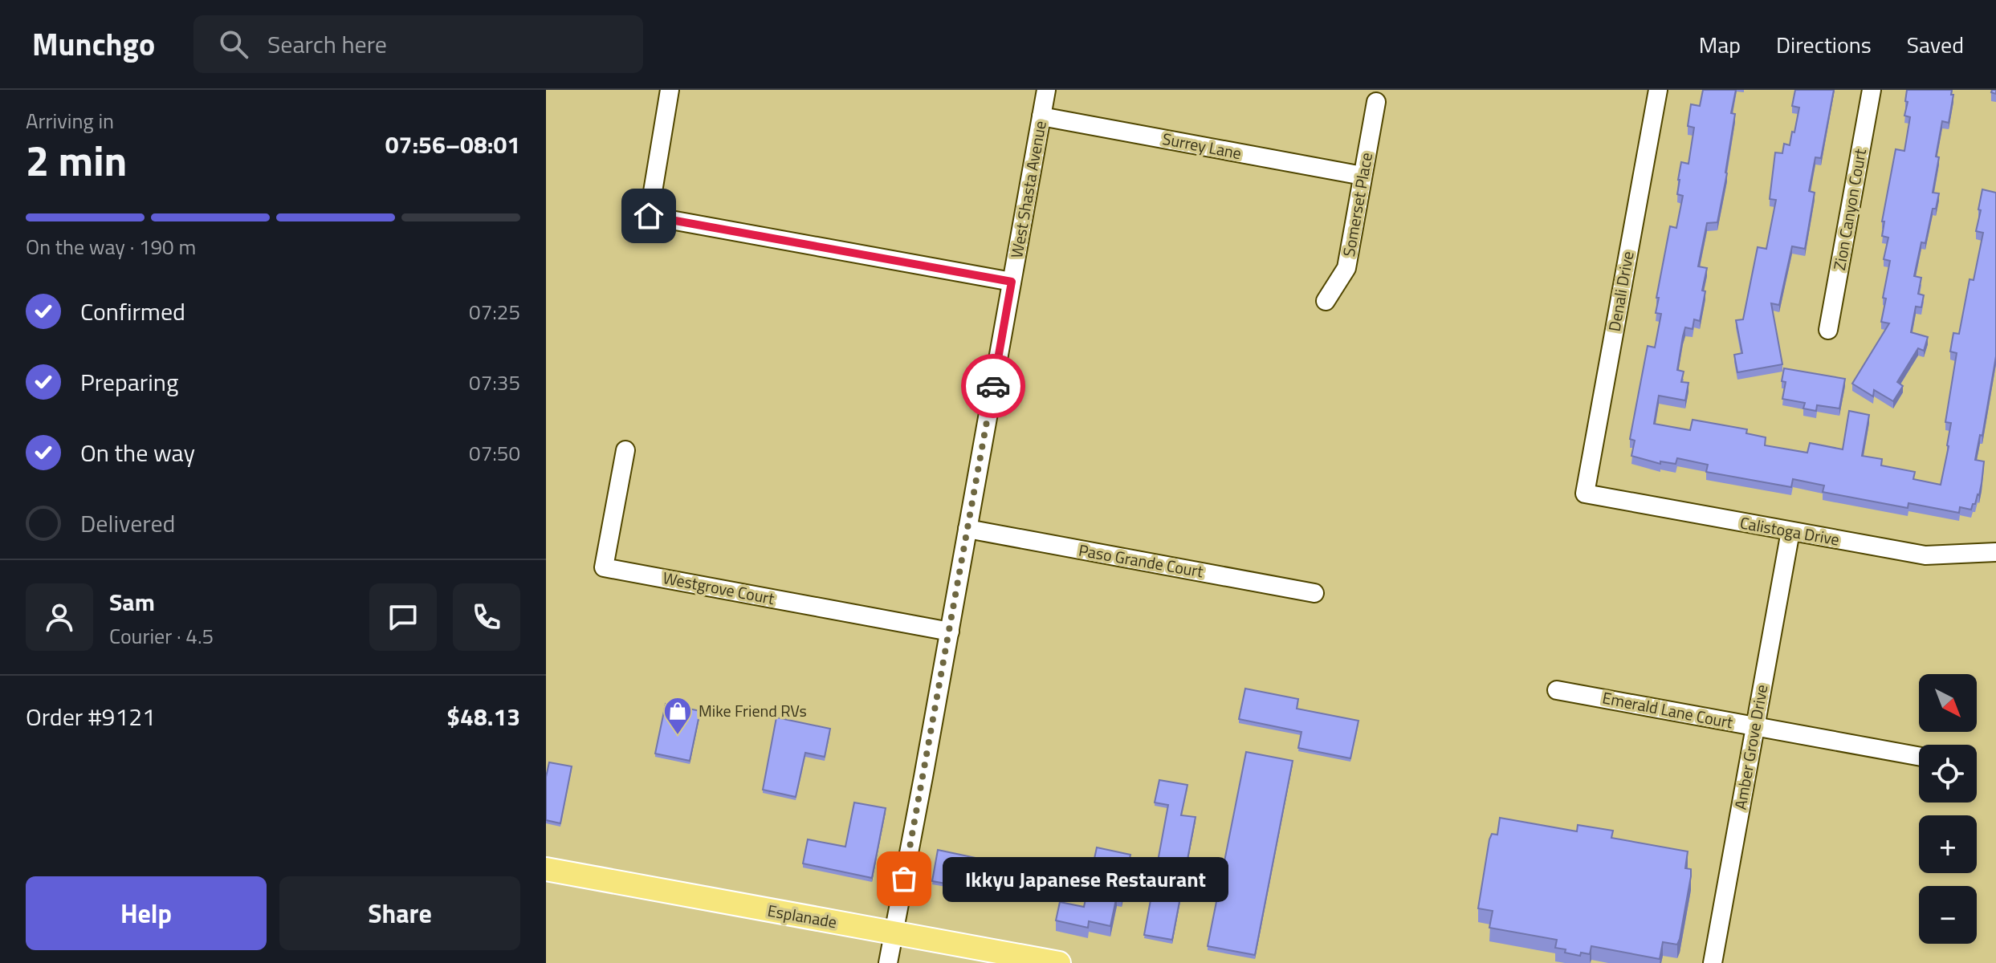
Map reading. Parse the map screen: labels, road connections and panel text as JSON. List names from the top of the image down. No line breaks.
{"streets":{"main road":["Esplanade"],"street":["Surrey Lane","West Shasta Avenue","Somerset Place","Zion Canyon Court","Denali Drive","Calistoga Drive","Paso Grande Court","Westgrove Court","Emerald Lane Court","Amber Grove Drive"]},"crossings":[["Surrey Lane","West Shasta Avenue"],["Surrey Lane","Somerset Place"],["West Shasta Avenue","Paso Grande Court"],["West Shasta Avenue","Westgrove Court"],["West Shasta Avenue","Esplanade"],["Denali Drive","Calistoga Drive"],["Calistoga Drive","Amber Grove Drive"],["Emerald Lane Court","Amber Grove Drive"]],"places":{"shop":["Mike Friend RVs"],"other":["Ikkyu Japanese Restaurant"]},"north":"bottom right","page":{"header":"Munchgo","search":"Search here","nav":["Map","Directions","Saved"],"heading":["2 min","Arriving in","07:56–08:01"],"panel":["Sam","Courier · 4.5","Order #9121","$48.13"],"bar":"On the way · 190 m","list":[["Confirmed","07:25"],["Preparing","07:35"],["On the way","07:50"],"Delivered"],"map_buttons":["+","−"],"bubble":"Ikkyu Japanese Restaurant","buttons":["Help","Share"]}}
